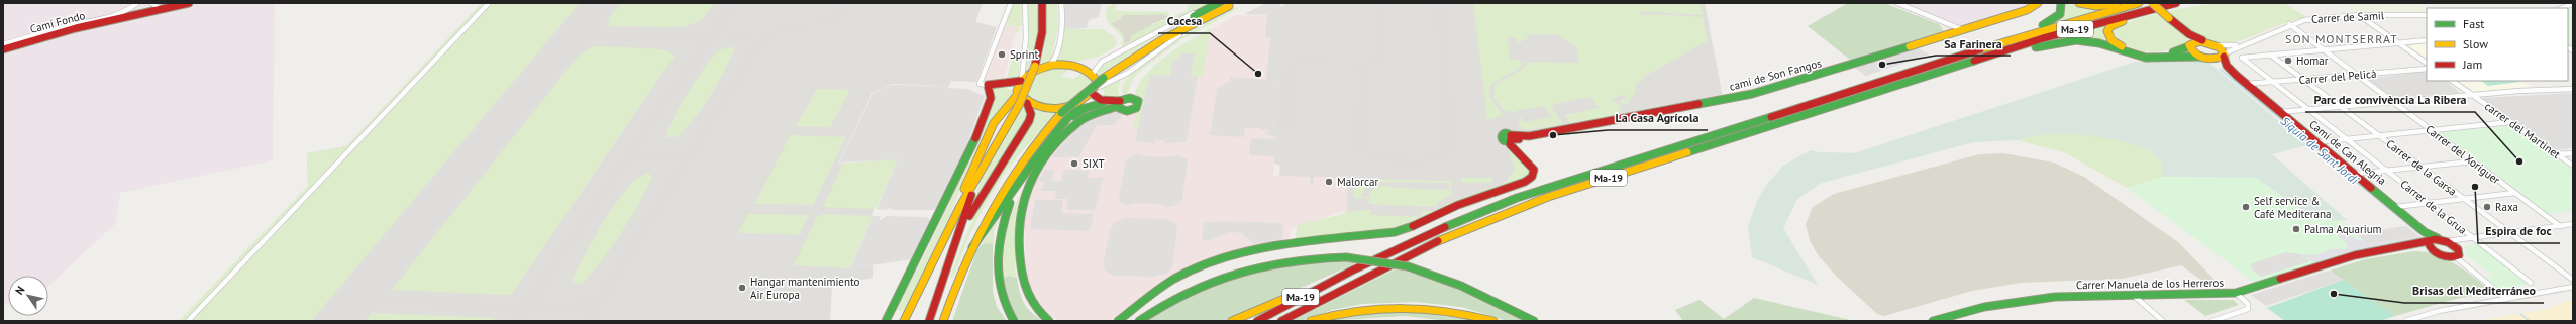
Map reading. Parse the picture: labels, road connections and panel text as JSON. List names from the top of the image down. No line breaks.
{"streets":{"main road":["Camí Fondo","Ma-19","camí de Son Fangos","Camí de Can Alegria","Carrer Manuela de los Herreros"],"street":["Carrer de Samil","Carrer del Pelicà","carrer del Martinet","Carrer del Xoriguer","Carrer de la Garsa","Carrer de la Grua"]},"crossings":[["Carrer de Samil","Camí de Can Alegria"],["Carrer de Samil","Carrer del Xoriguer"],["Carrer del Pelicà","Camí de Can Alegria"],["Carrer del Pelicà","Carrer del Xoriguer"],["Carrer del Pelicà","Carrer de la Garsa"],["Carrer del Pelicà","Carrer de la Grua"],["Carrer de la Garsa","Carrer de la Grua"]],"districts":["SON MONTSERRAT"],"water":["Síquia de Sant Jordi"],"places":["Sprint","Homar","Sa Farinera","Cacesa","La Casa Agrícola","Parc de convivència La Ribera","SIXT","Malorcar","Espira de foc","Self service & Café Mediterana","Raxa","Palma Aquarium","Hangar mantenimiento Air Europa","Brisas del Mediterráneo"],"legend":["Fast","Slow","Jam"],"north":"top left"}
